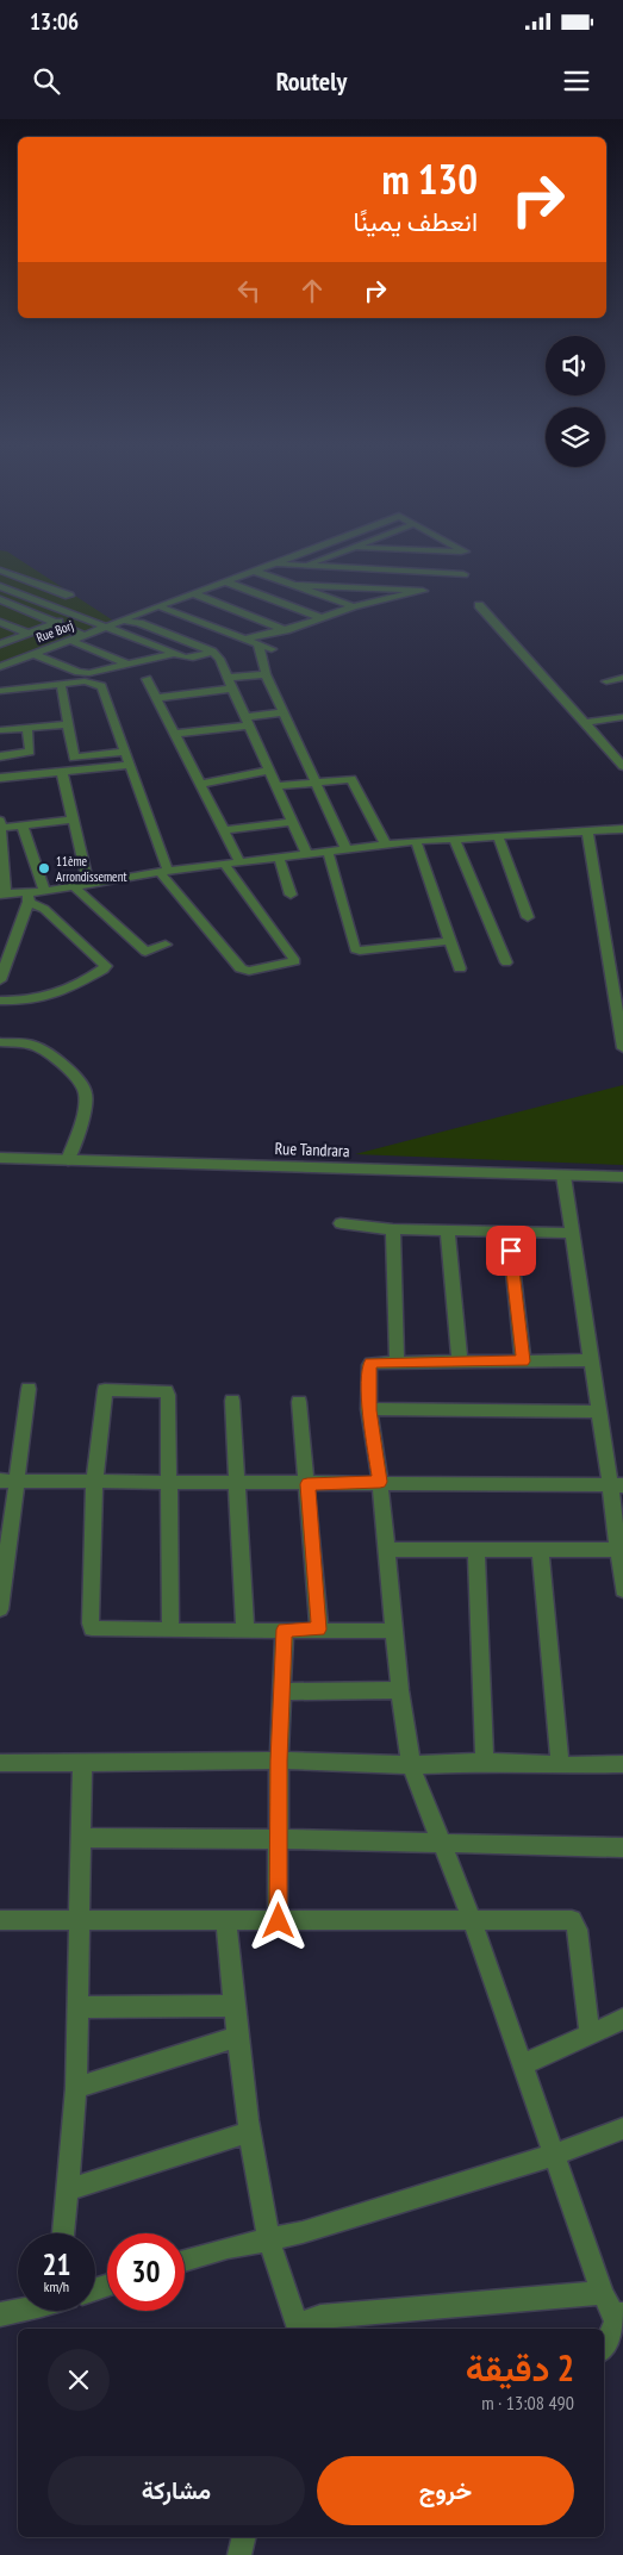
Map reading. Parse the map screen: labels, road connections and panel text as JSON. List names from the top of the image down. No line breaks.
{"streets":{"street":["Rue Borj","Rue Tandrara"]},"places":["11ème Arrondissement"],"page":{"status":"13:06","header":"Routely","turn":["130 m","انعطف يمينًا"],"speed":"21 km/h","limit":"30","heading":["2 دقيقة","490 m · 13:08"],"buttons":["خروج","مشاركة"]}}
